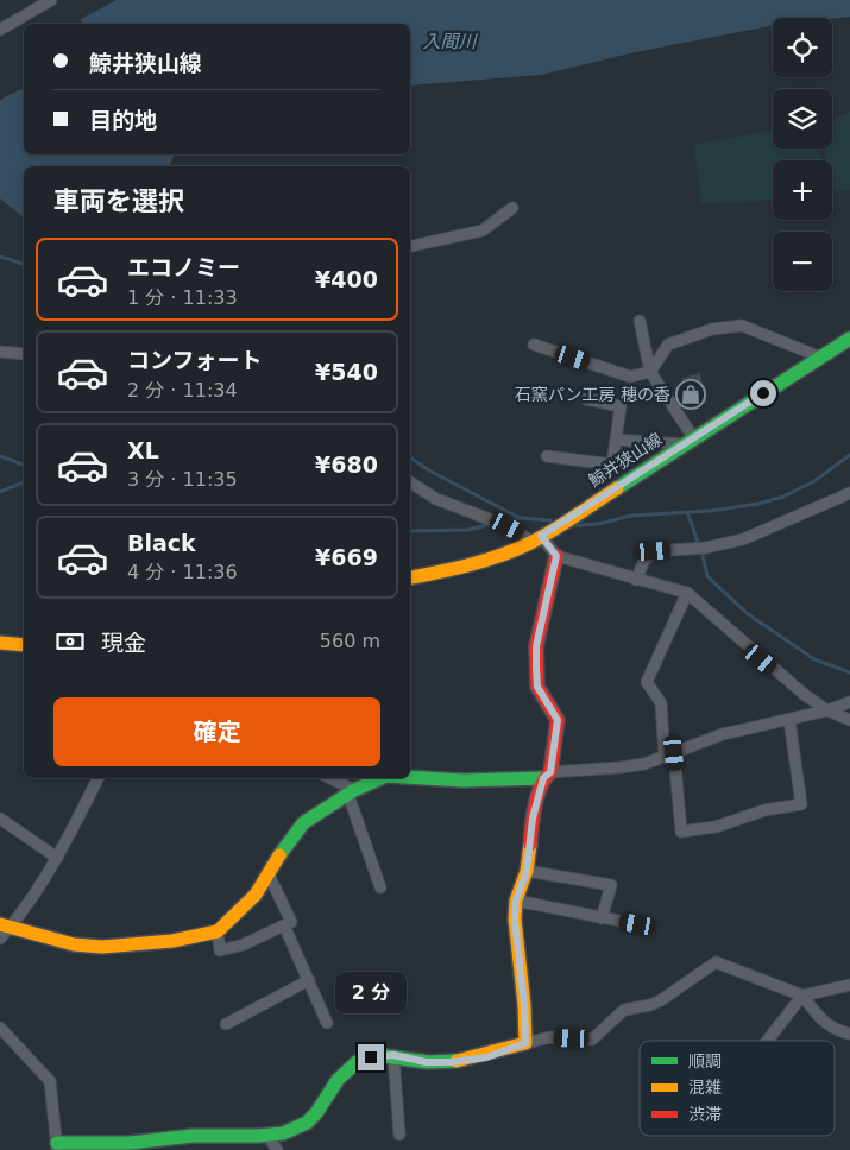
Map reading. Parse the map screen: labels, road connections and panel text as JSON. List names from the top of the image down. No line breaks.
{"streets":{"street":["鯨井狭山線"]},"water":["入間川"],"places":{"shop":["石窯パン工房 穂の香"]},"legend":["順調","混雑","渋滞"],"page":{"map_buttons":["+","−"],"banner":["鯨井狭山線","目的地"],"heading":"車両を選択","list":[{"name":"エコノミー","note":"1 分 · 11:33","value":"¥400"},{"name":"コンフォート","note":"2 分 · 11:34","value":"¥540"},{"name":"XL","note":"3 分 · 11:35","value":"¥680"},{"name":"Black","note":"4 分 · 11:36","value":"¥669"}],"pay":["現金","560 m"],"buttons":"確定","bubble":"2 分"}}
